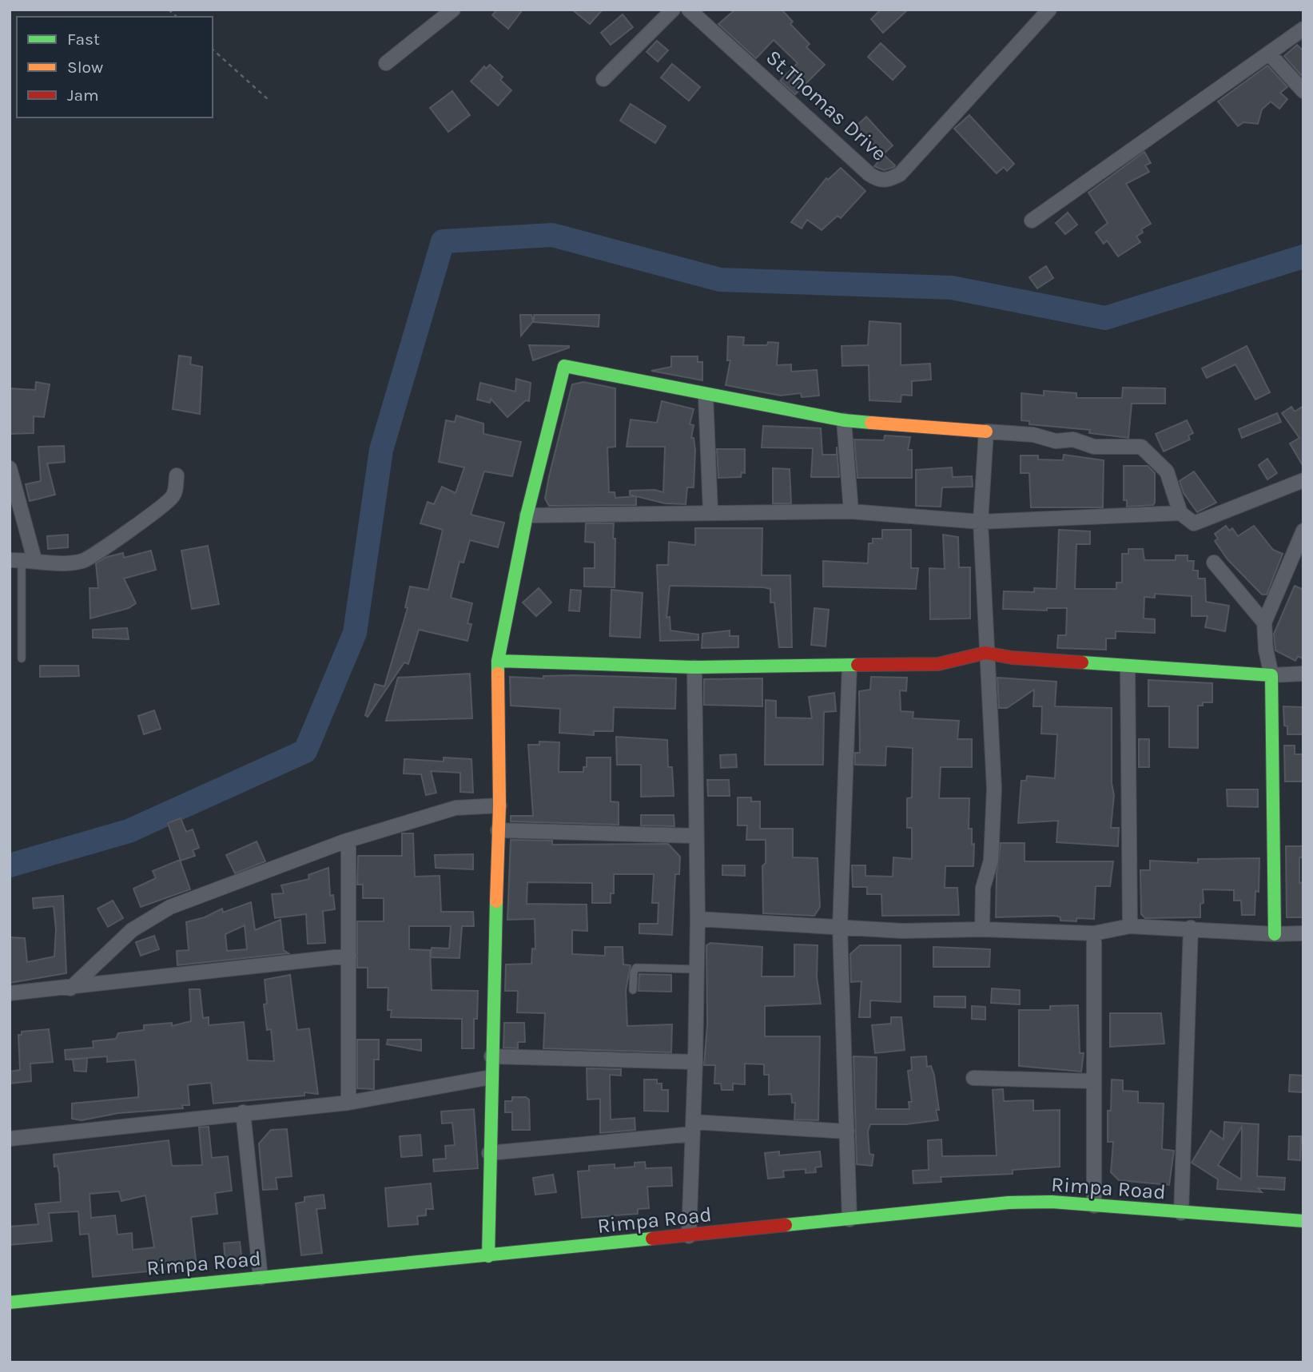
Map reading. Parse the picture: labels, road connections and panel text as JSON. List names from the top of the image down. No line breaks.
{"streets":{"street":["St.Thomas Drive","Rimpa Road"]},"legend":["Fast","Slow","Jam"]}
